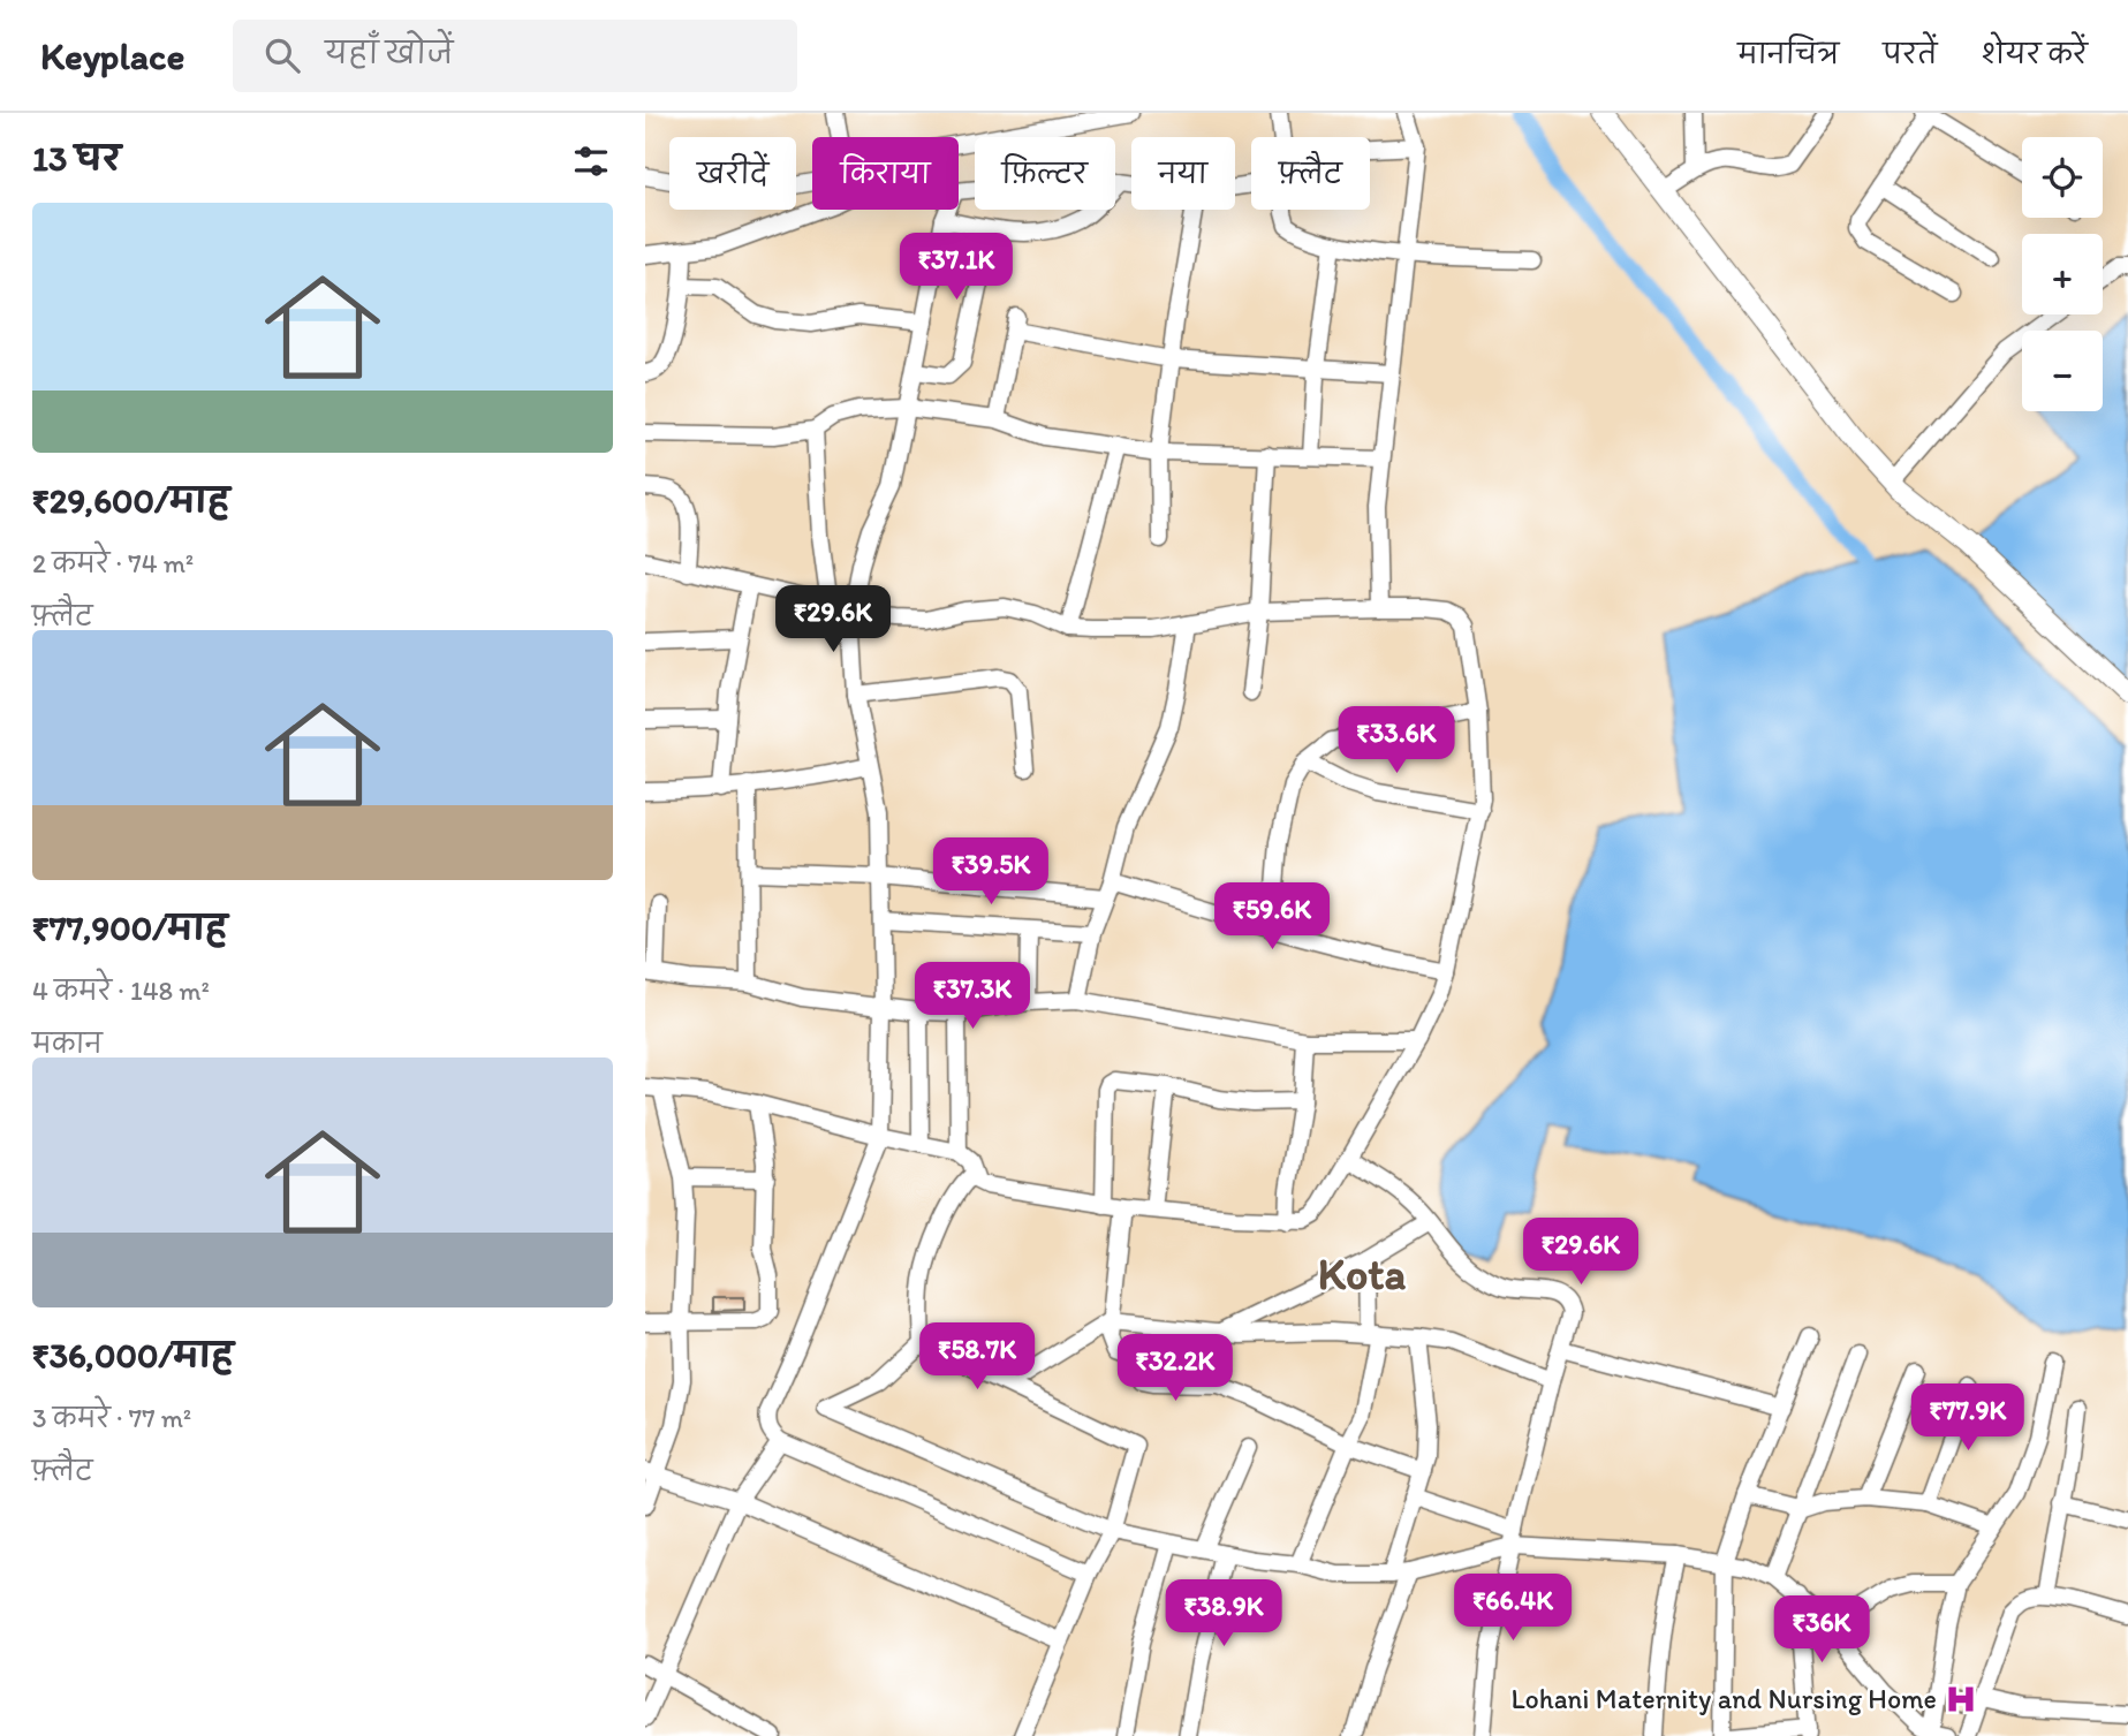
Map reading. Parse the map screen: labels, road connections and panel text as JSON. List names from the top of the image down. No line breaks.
{"districts":["Kota"],"places":{"hospital":["Lohani Maternity and Nursing Home"]},"page":{"header":"Keyplace","search":"यहाँ खोजें","nav":["मानचित्र","परतें","शेयर करें"],"heading":"13 घर","map_buttons":["+","−"],"chip":["खरीदें","किराया","फ़िल्टर","नया","फ़्लैट"],"list":[{"name":"₹29,600/माह","note":"2 कमरे · 74 m² · फ़्लैट"},{"name":"₹77,900/माह","note":"4 कमरे · 148 m² · मकान"},{"name":"₹36,000/माह","note":"3 कमरे · 77 m² · फ़्लैट"}],"price":["₹37.1K","₹29.6K","₹33.6K","₹39.5K","₹59.6K","₹37.3K","₹29.6K","₹58.7K","₹32.2K","₹77.9K","₹66.4K","₹38.9K","₹36K"]}}
